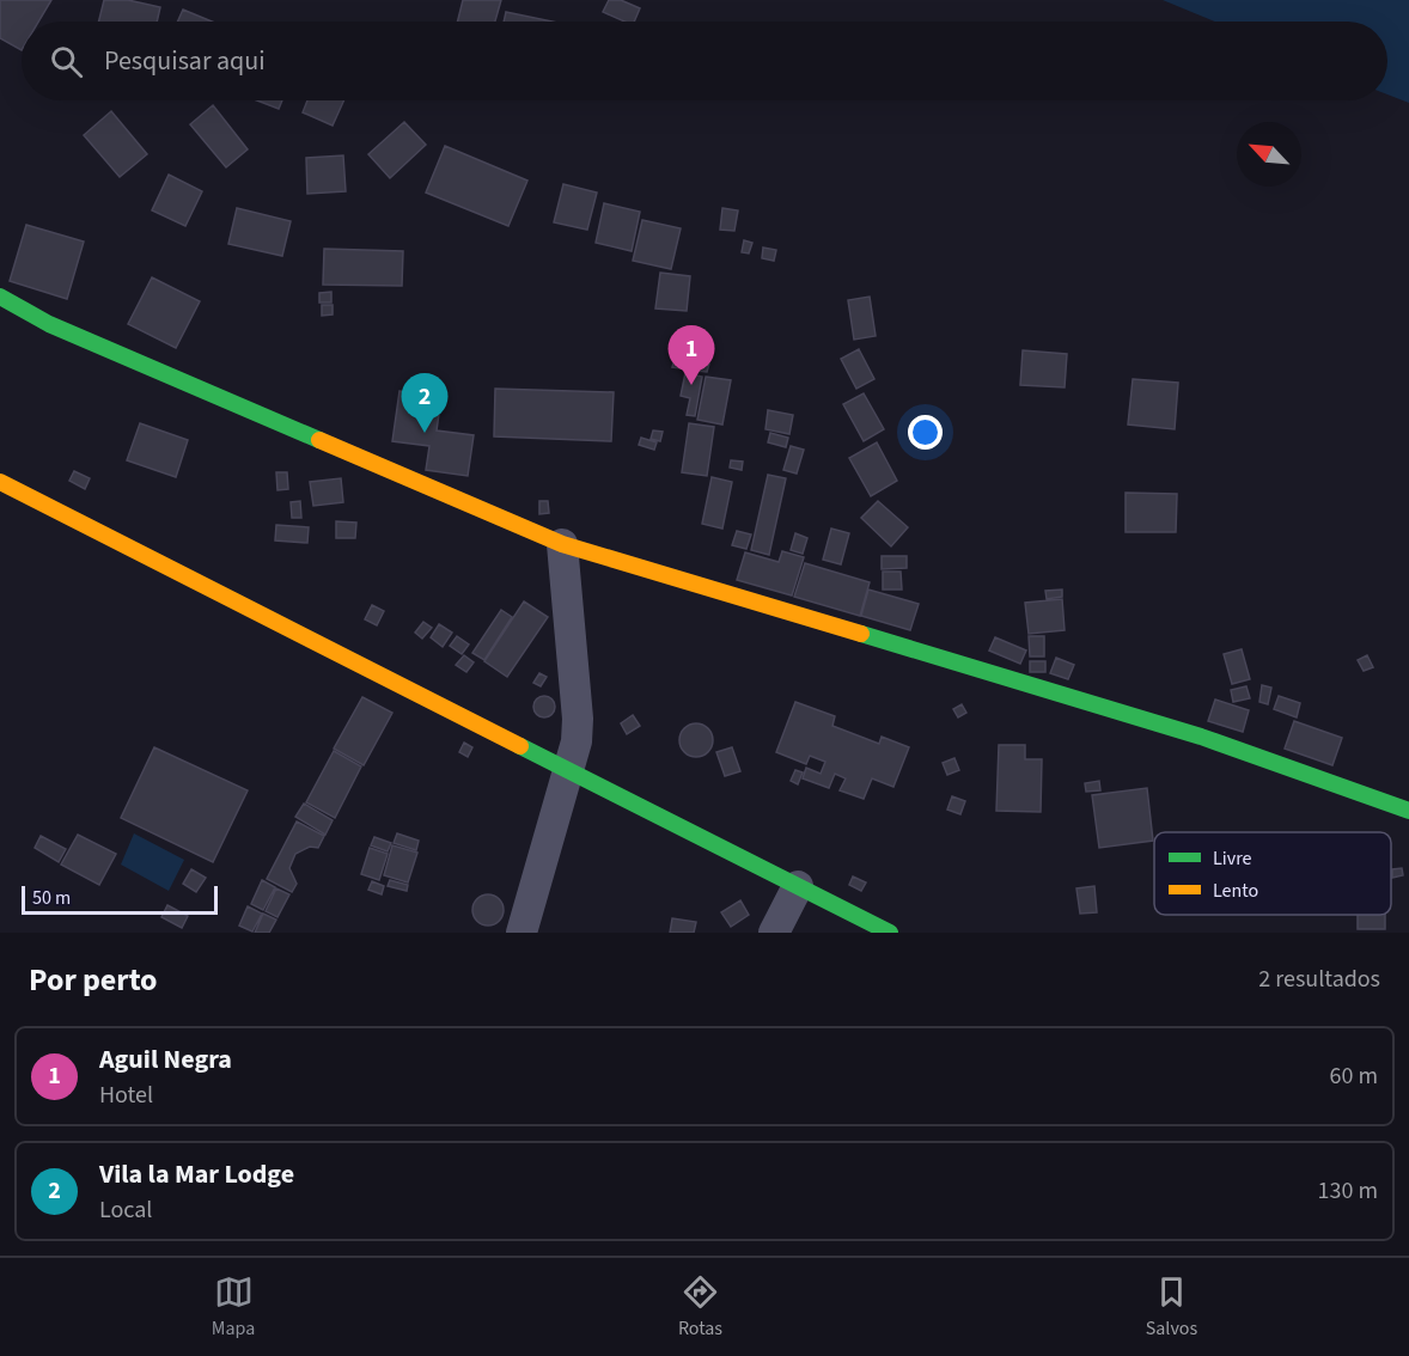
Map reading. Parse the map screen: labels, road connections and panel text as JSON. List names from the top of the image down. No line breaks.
{"legend":["Livre","Lento"],"scale_bar":"50 m","north":"top left","page":{"search":"Pesquisar aqui","pins":["1","2"],"scale":"50 m","heading":["Por perto","2 resultados"],"list":[{"mark":"1","name":"Aguil Negra","note":"Hotel","value":"60 m"},{"mark":"2","name":"Vila la Mar Lodge","note":"Local","value":"130 m"}],"nav":["Mapa","Rotas","Salvos"]}}
